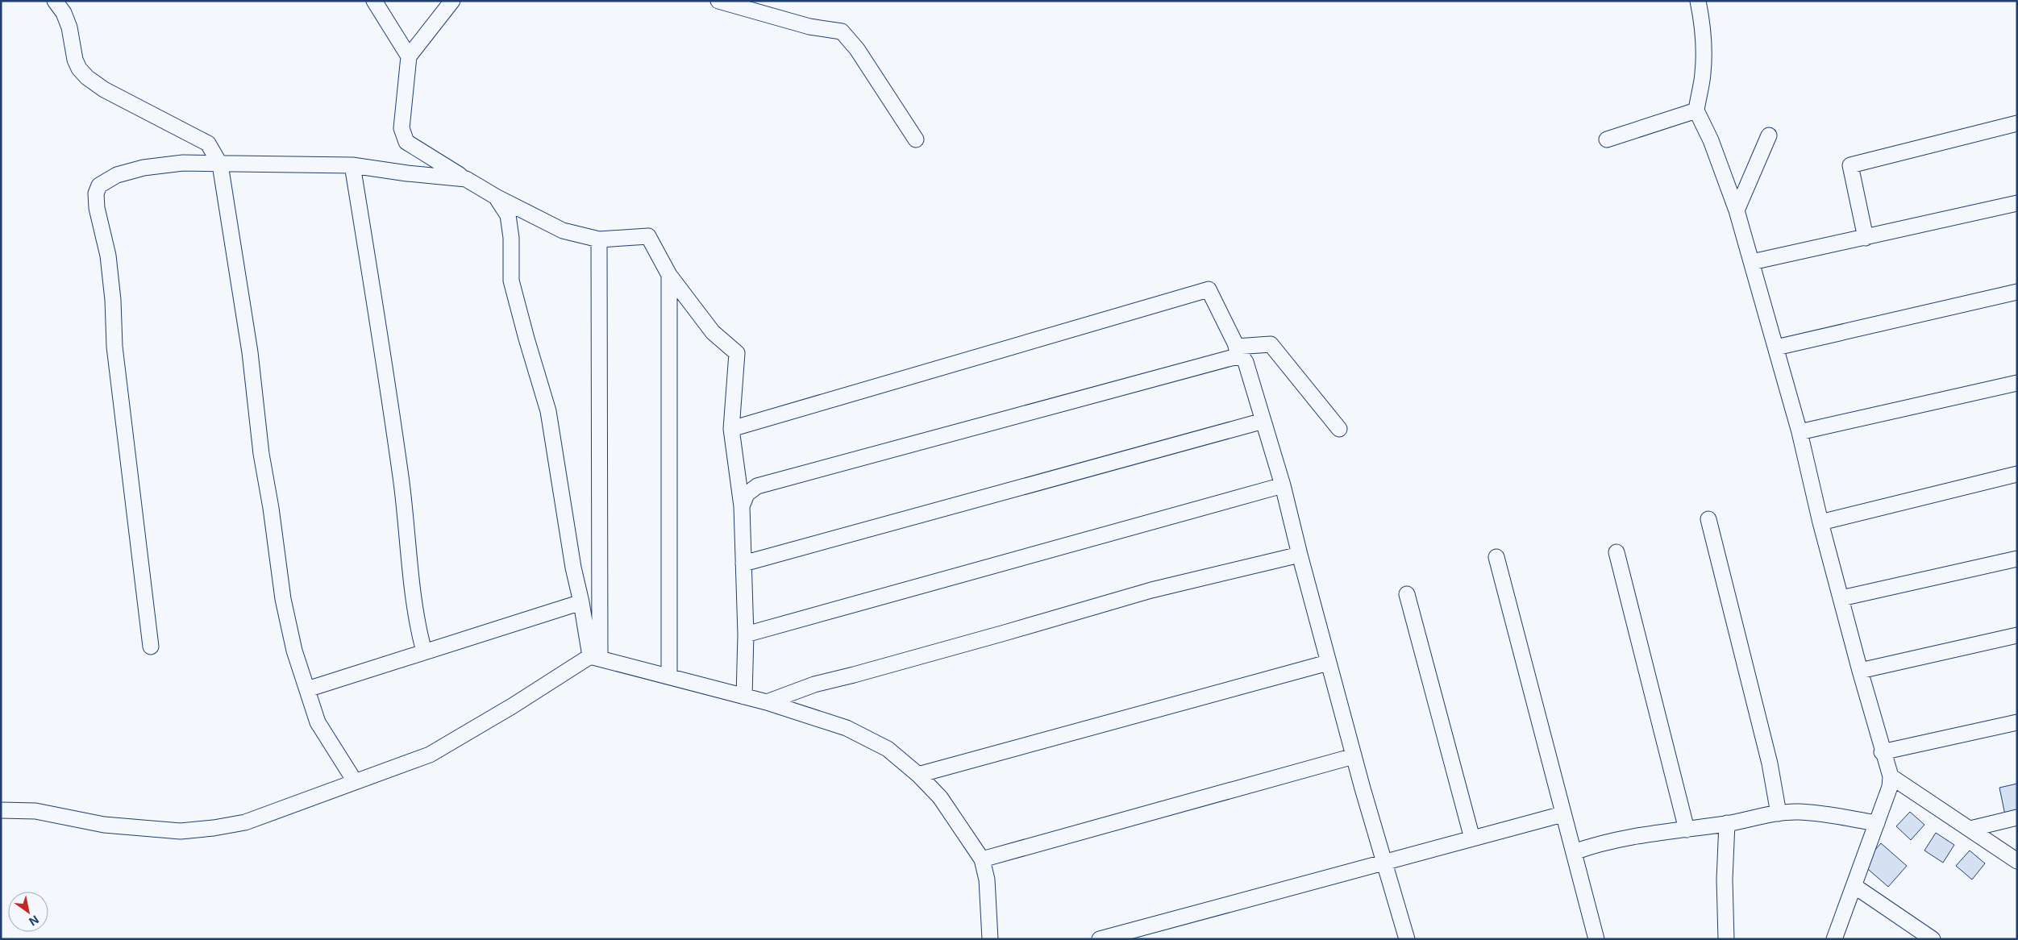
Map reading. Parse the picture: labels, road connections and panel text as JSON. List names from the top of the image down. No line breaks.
{"north":"bottom right"}
